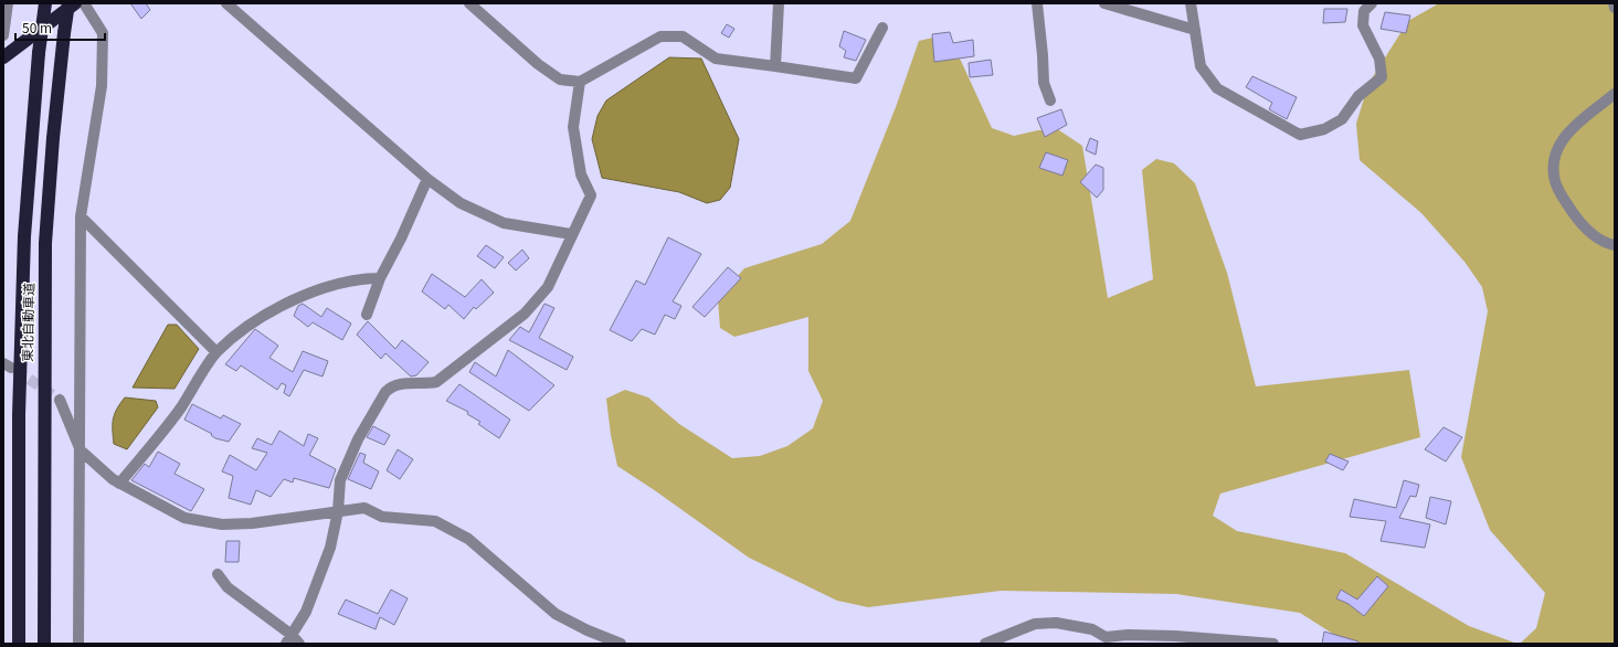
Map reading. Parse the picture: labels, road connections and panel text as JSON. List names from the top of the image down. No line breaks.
{"streets":{"highway":["東北自動車道"]},"scale_bar":"50 m"}
